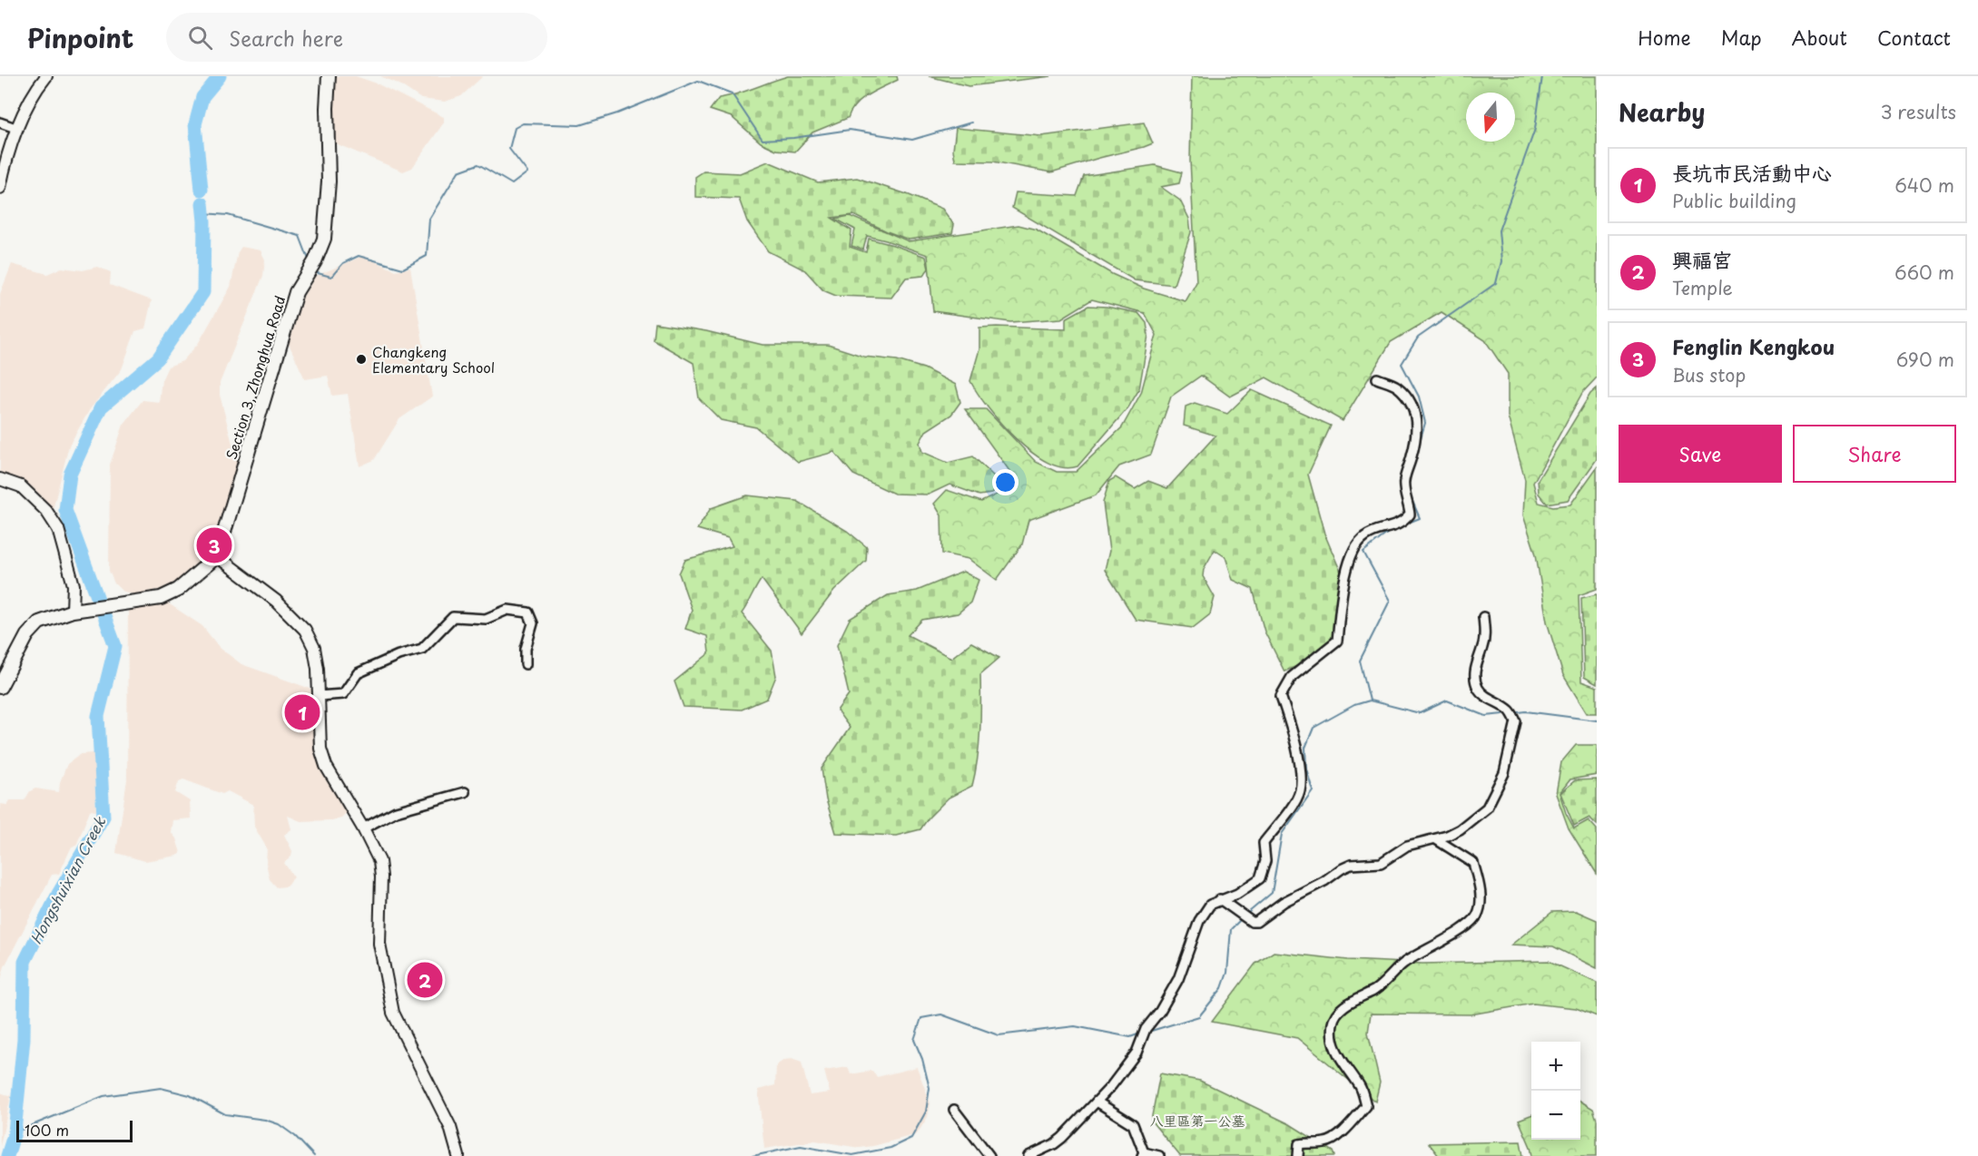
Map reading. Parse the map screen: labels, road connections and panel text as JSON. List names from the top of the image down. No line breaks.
{"streets":{"main road":["Section 3, Zhonghua Road"]},"water":["Hongshuixian Creek"],"parks":["八里區第一公墓"],"places":["Changkeng Elementary School"],"scale_bar":"100 m","north":"bottom","page":{"header":"Pinpoint","search":"Search here","nav":["Home","Map","About","Contact"],"heading":["Nearby","3 results"],"list":[{"mark":"1","name":"長坑市民活動中心","note":"Public building","value":"640 m"},{"mark":"2","name":"興福宮","note":"Temple","value":"660 m"},{"mark":"3","name":"Fenglin Kengkou","note":"Bus stop","value":"690 m"}],"buttons":["Save","Share"],"pins":["3","1","2"],"map_buttons":["+","−"],"scale":"100 m"}}
